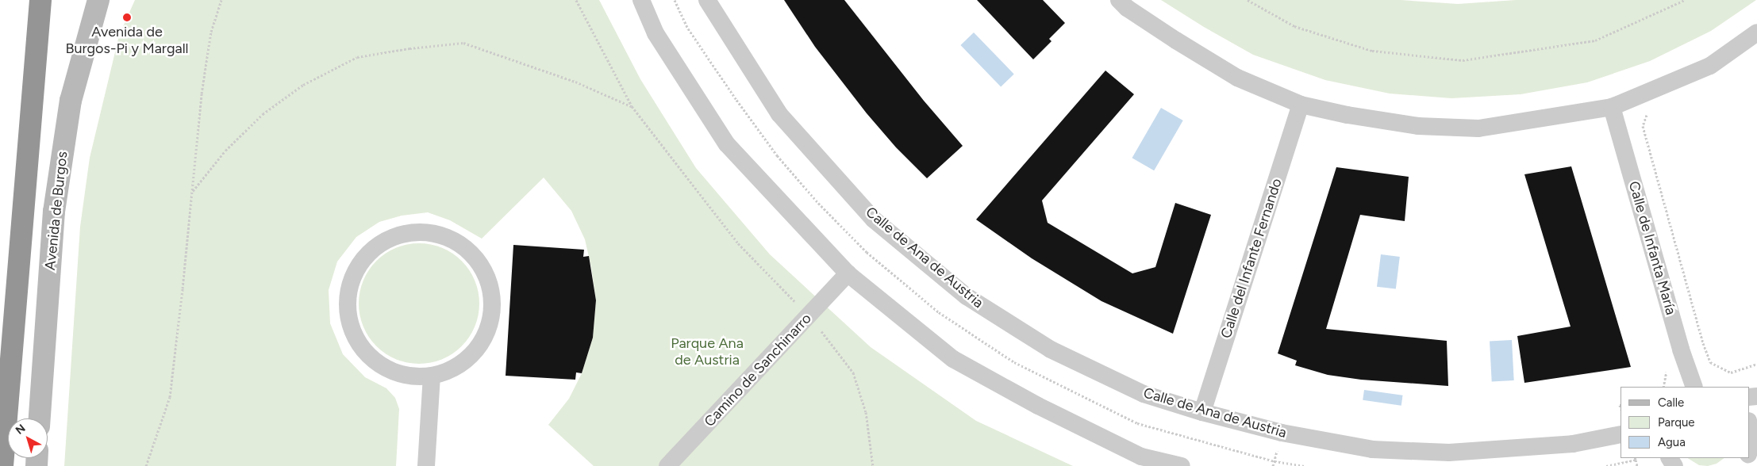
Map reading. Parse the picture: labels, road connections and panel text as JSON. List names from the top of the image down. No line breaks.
{"streets":{"street":["Avenida de Burgos","Calle de Infanta María","Calle de Ana de Austria","Calle del Infante Fernando","Camino de Sanchinarro"]},"crossings":[["Calle de Ana de Austria","Calle del Infante Fernando"]],"parks":["Parque Ana de Austria"],"places":["Avenida de Burgos-Pi y Margall"],"legend":["Calle","Parque","Agua"],"north":"top left"}
